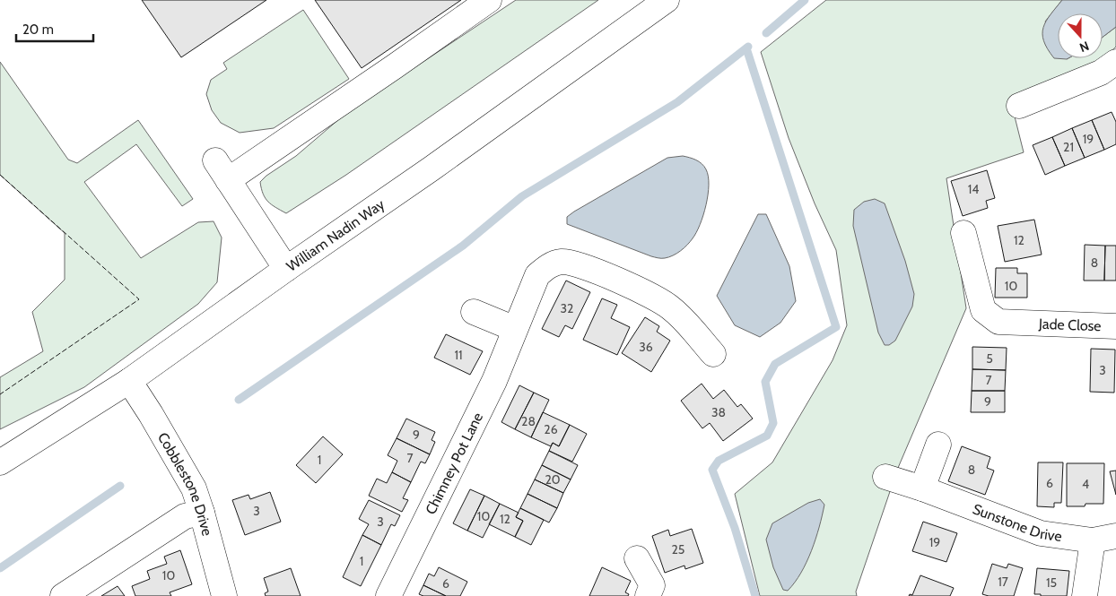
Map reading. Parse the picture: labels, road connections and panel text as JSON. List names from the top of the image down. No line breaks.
{"streets":{"street":["William Nadin Way","Jade Close","Chimney Pot Lane","Cobblestone Drive","Sunstone Drive"]},"crossings":[["William Nadin Way","Cobblestone Drive"]],"house_numbers":["19","21","14","12","8","10","32","36","11","5","3","7","9","38","28","26","9","7","1","8","20","6","4","3","10","12","3","19","25","1","10","17","15","6"],"scale_bar":"20 m","north":"bottom"}
